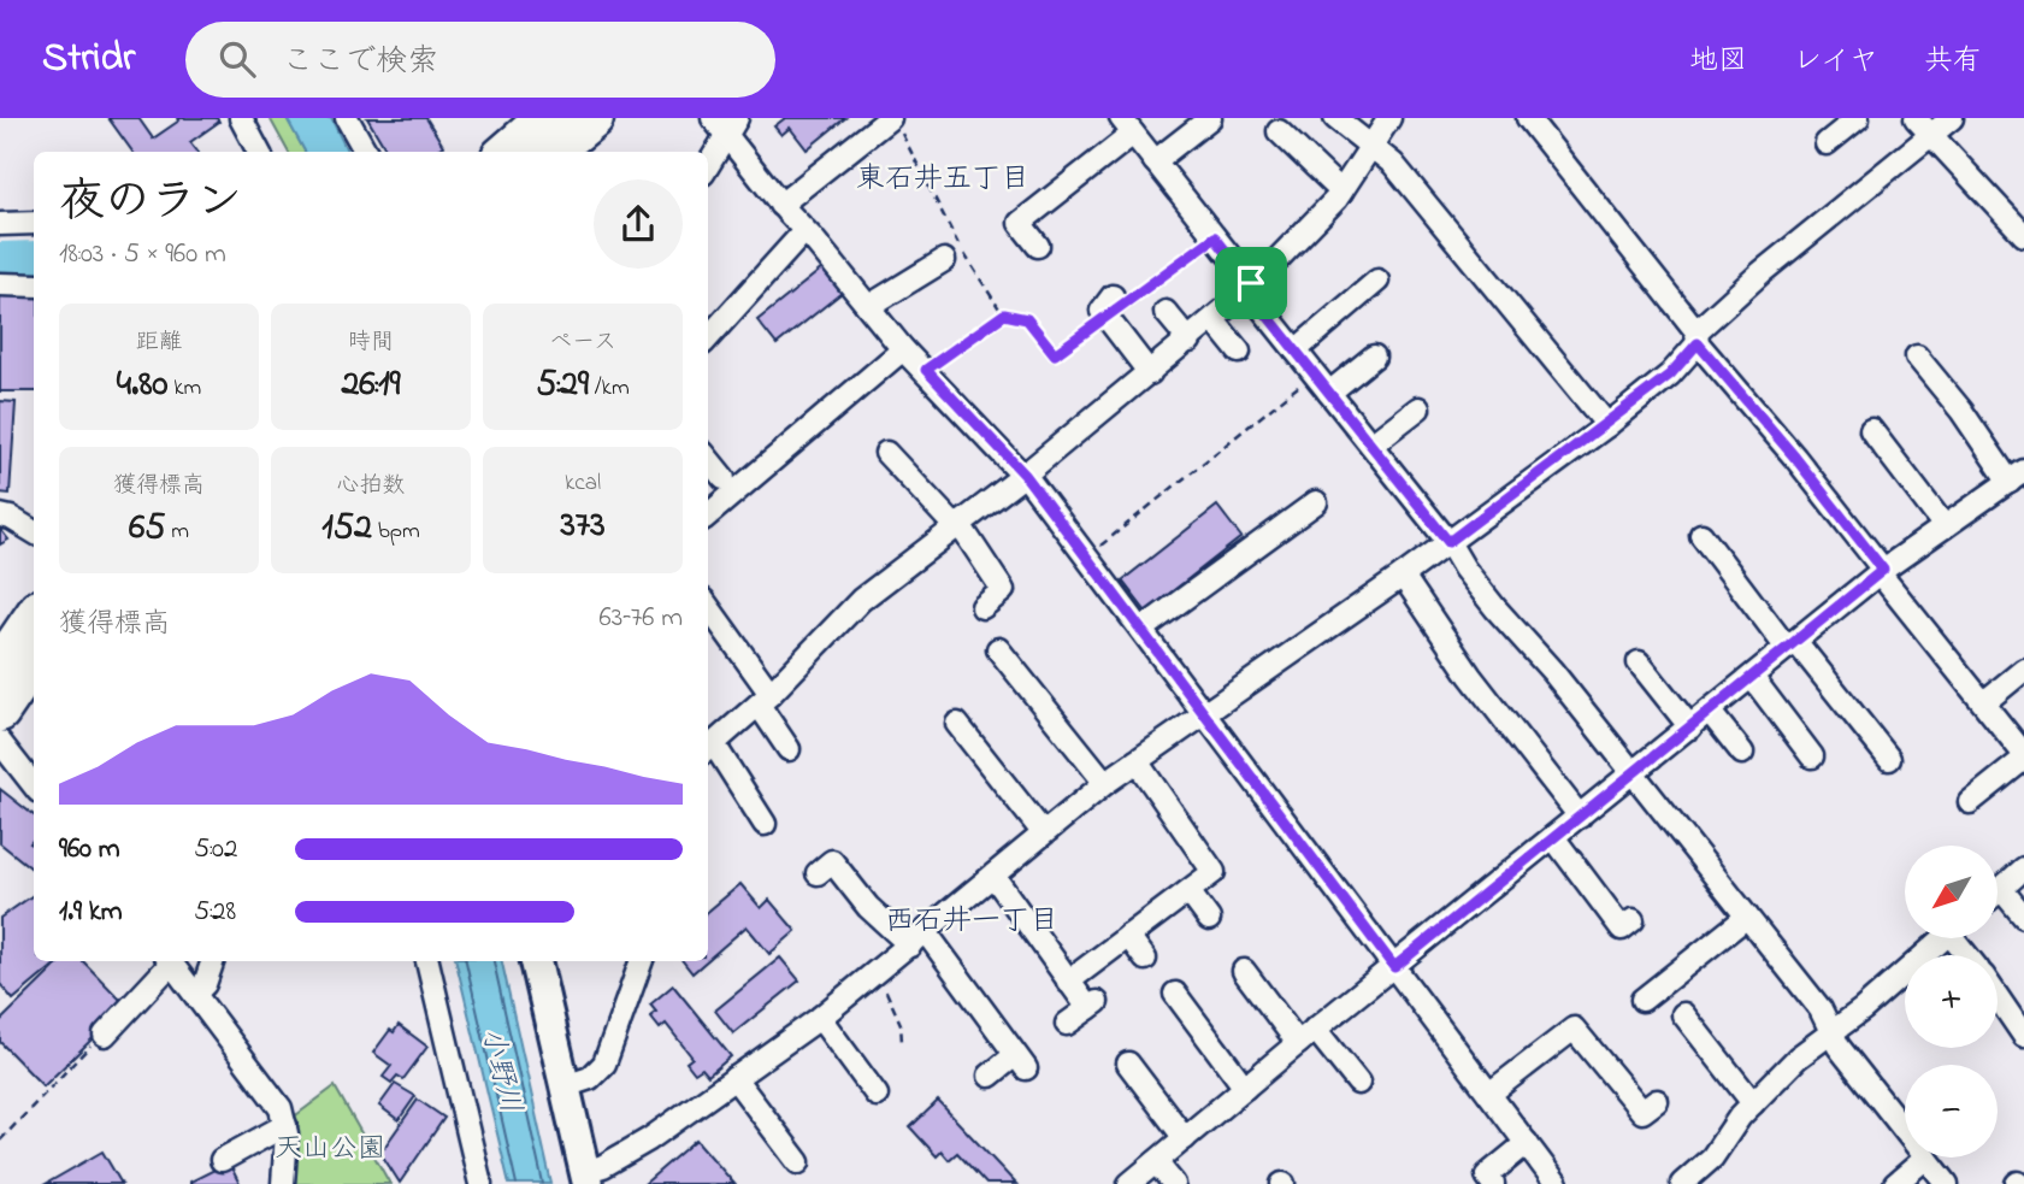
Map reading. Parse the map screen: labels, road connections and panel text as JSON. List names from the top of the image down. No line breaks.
{"districts":["東石井五丁目","西石井一丁目"],"water":["小野川"],"parks":["天山公園"],"north":"bottom left","page":{"header":"Stridr","search":"ここで検索","nav":["地図","レイヤ","共有"],"heading":["夜のラン","18:03 · 5 × 960 m"],"stats":[["距離","4.80 km"],["時間","26:19"],["ペース","5:29 /km"],["獲得標高","65 m"],["心拍数","152 bpm"],["kcal","373"]],"chart":["獲得標高","63–76 m"],"list":[{"name":"960 m","note":"5:02"},{"name":"1.9 km","note":"5:28"}],"map_buttons":["+","−"]}}
